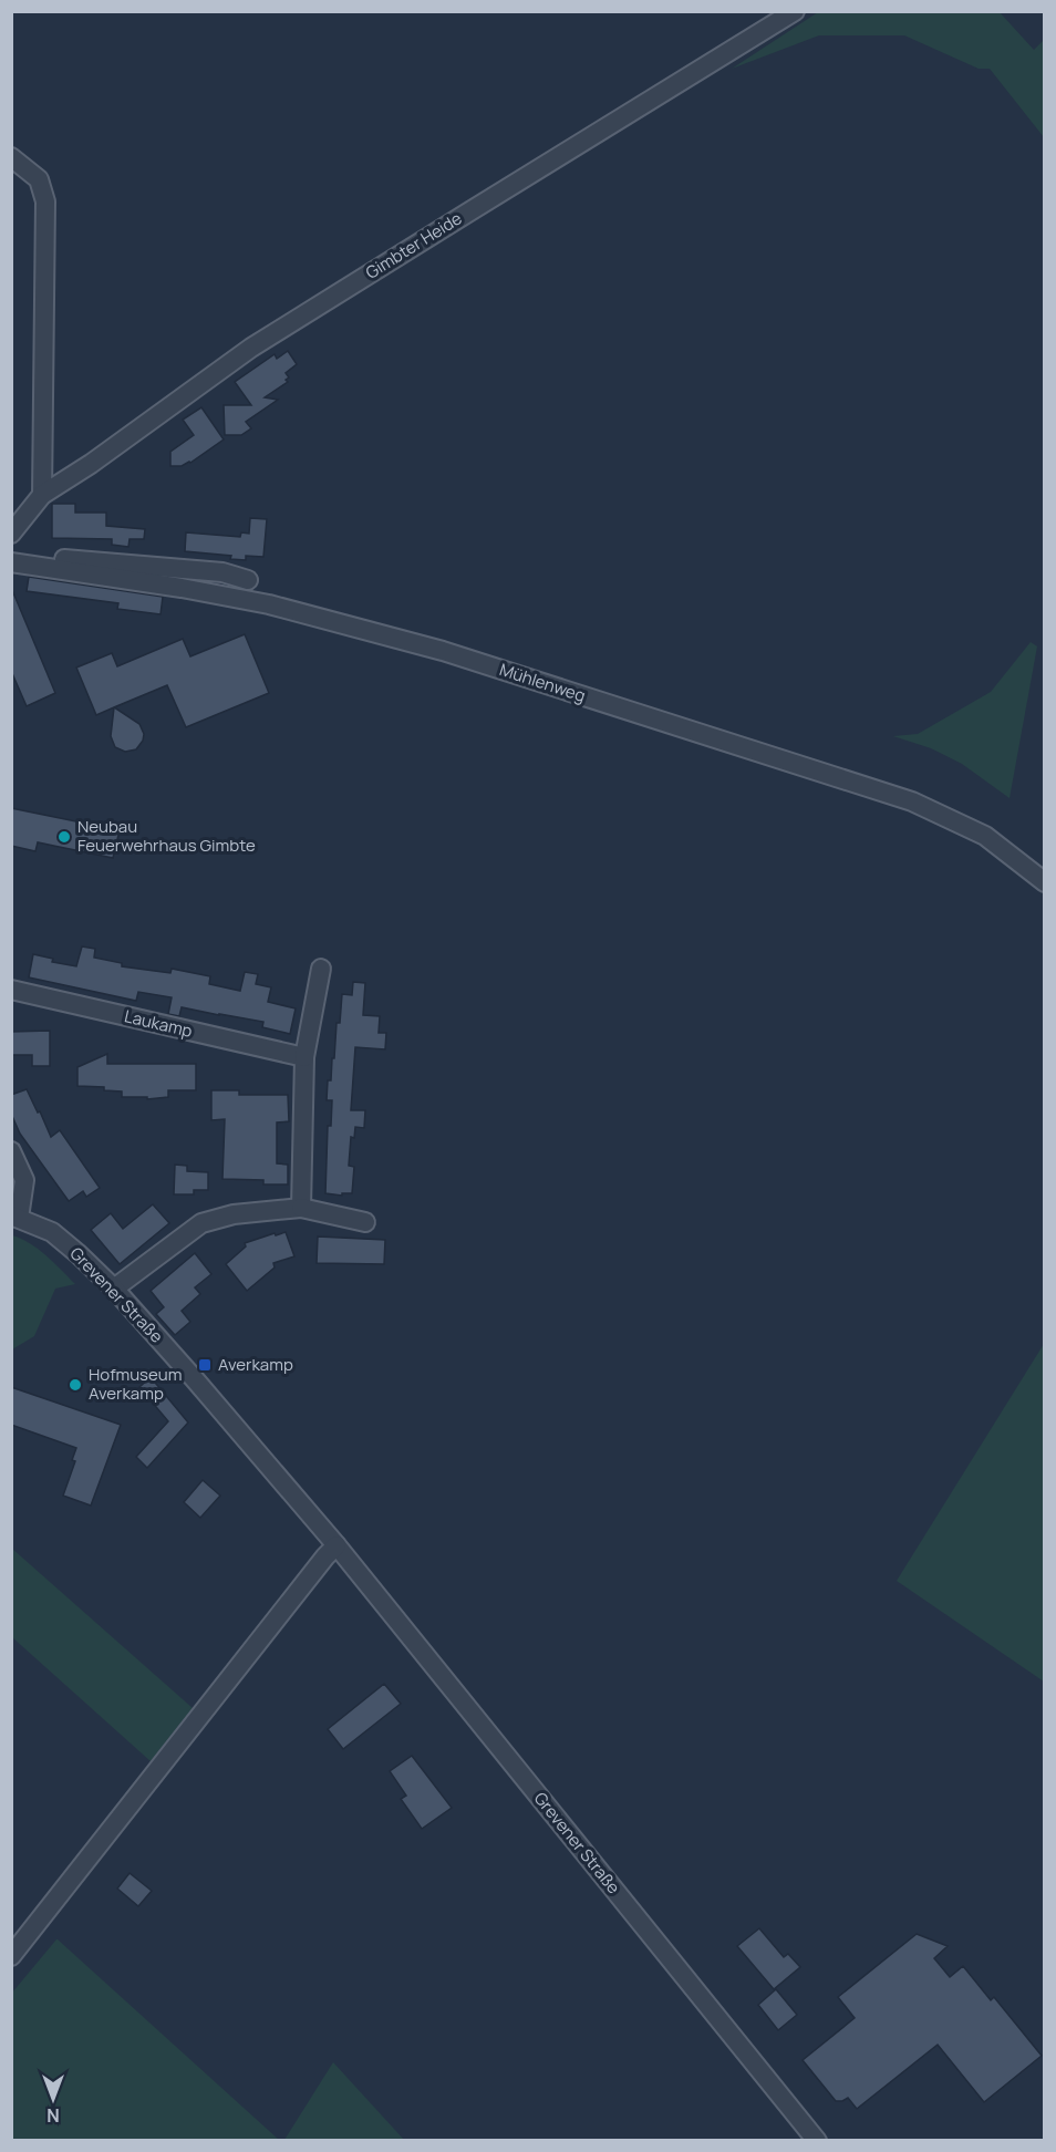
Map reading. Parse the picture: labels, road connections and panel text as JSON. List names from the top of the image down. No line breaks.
{"streets":{"street":["Gimbter Heide","Mühlenweg","Laukamp","Grevener Straße"]},"places":{"other":["Neubau Feuerwehrhaus Gimbte","Hofmuseum Averkamp"],"transit":["Averkamp"]},"north":"bottom"}
